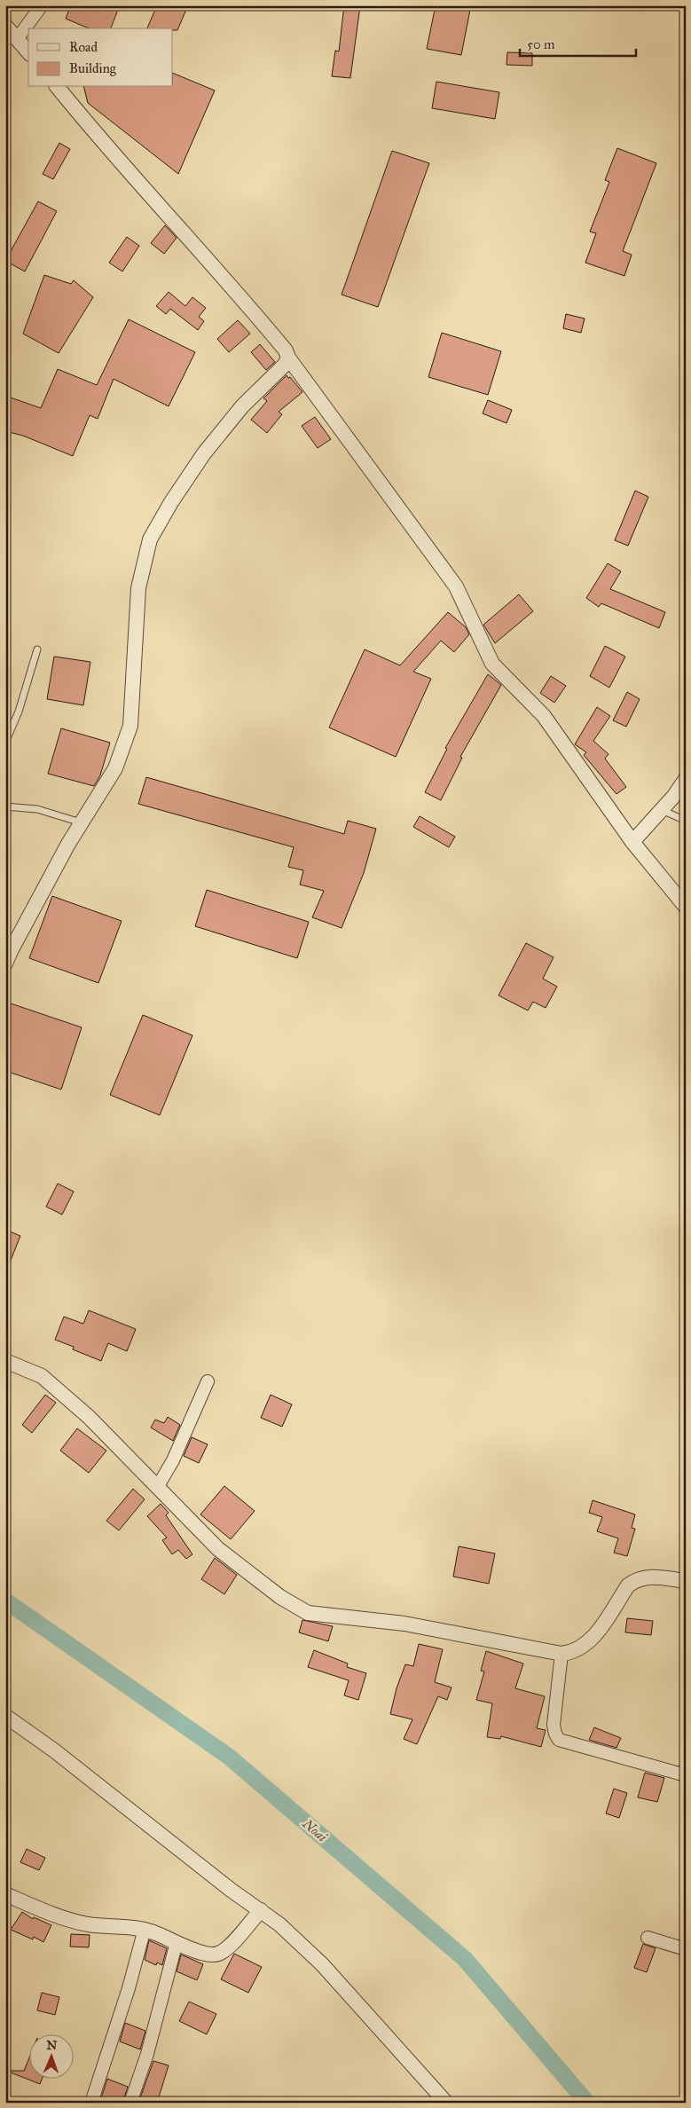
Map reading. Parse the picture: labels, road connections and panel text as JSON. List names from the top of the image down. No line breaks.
{"water":["Noai"],"legend":["Road","Building"],"scale_bar":"50 m","north":"top"}
